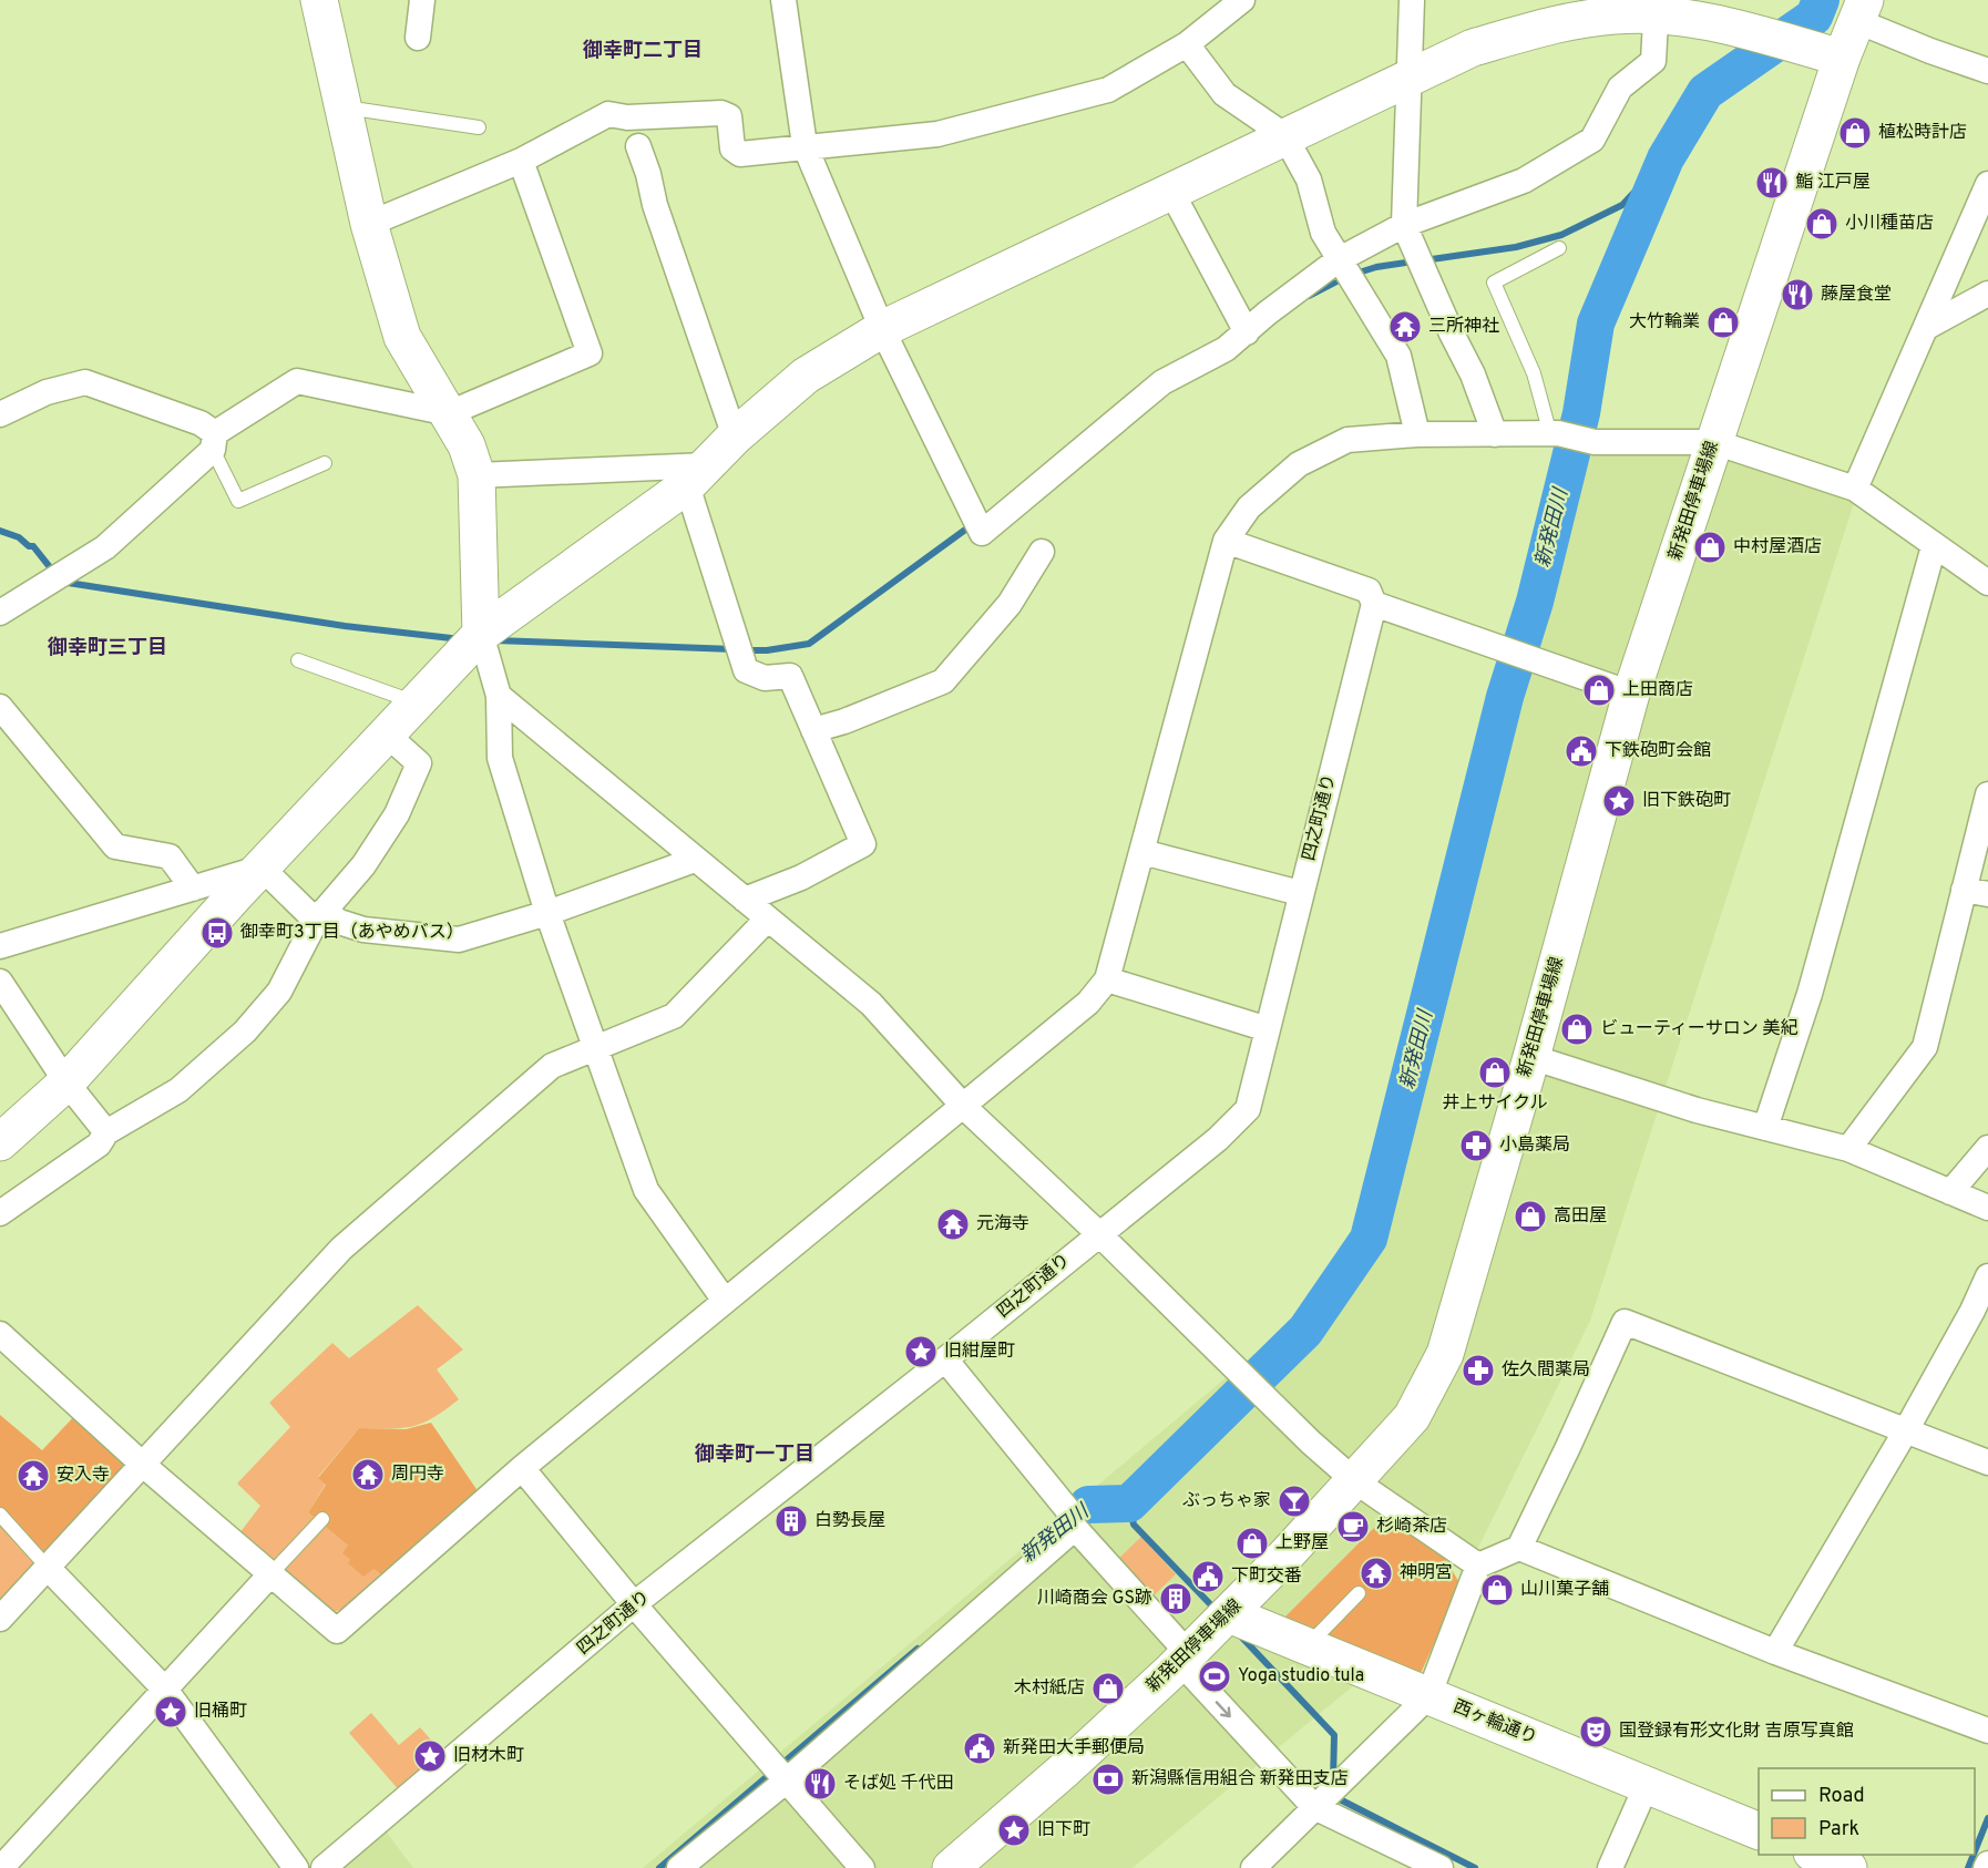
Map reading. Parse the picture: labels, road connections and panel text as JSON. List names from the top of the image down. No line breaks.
{"streets":{"street":["新発田停車場線","四之町通り","西ヶ輪通り"]},"crossings":[["新発田停車場線","西ヶ輪通り"]],"districts":["御幸町二丁目","御幸町三丁目","御幸町一丁目"],"water":["新発田川"],"places":{"shop":["植松時計店","小川種苗店","大竹輪業","中村屋酒店","上田商店","ビューティーサロン 美紀","井上サイクル","高田屋","上野屋","山川菓子舗","木村紙店"],"restaurant":["鮨 江戸屋","藤屋食堂","そば処 千代田"],"temple":["三所神社","元海寺","周円寺","安入寺","神明宮"],"public building":["下鉄砲町会館","下町交番","新発田大手郵便局"],"place":["旧下鉄砲町","旧紺屋町","旧桶町","旧材木町","旧下町"],"bus stop":["御幸町3丁目（あやめバス）"],"pharmacy":["小島薬局","佐久間薬局"],"bar":["ぶっちゃ家"],"building":["白勢長屋","川崎商会 GS跡"],"cafe":["杉崎茶店"],"sports":["Yoga studio tula"],"theatre":["国登録有形文化財 吉原写真館"],"bank":["新潟縣信用組合 新発田支店"]},"legend":["Road","Park"]}
